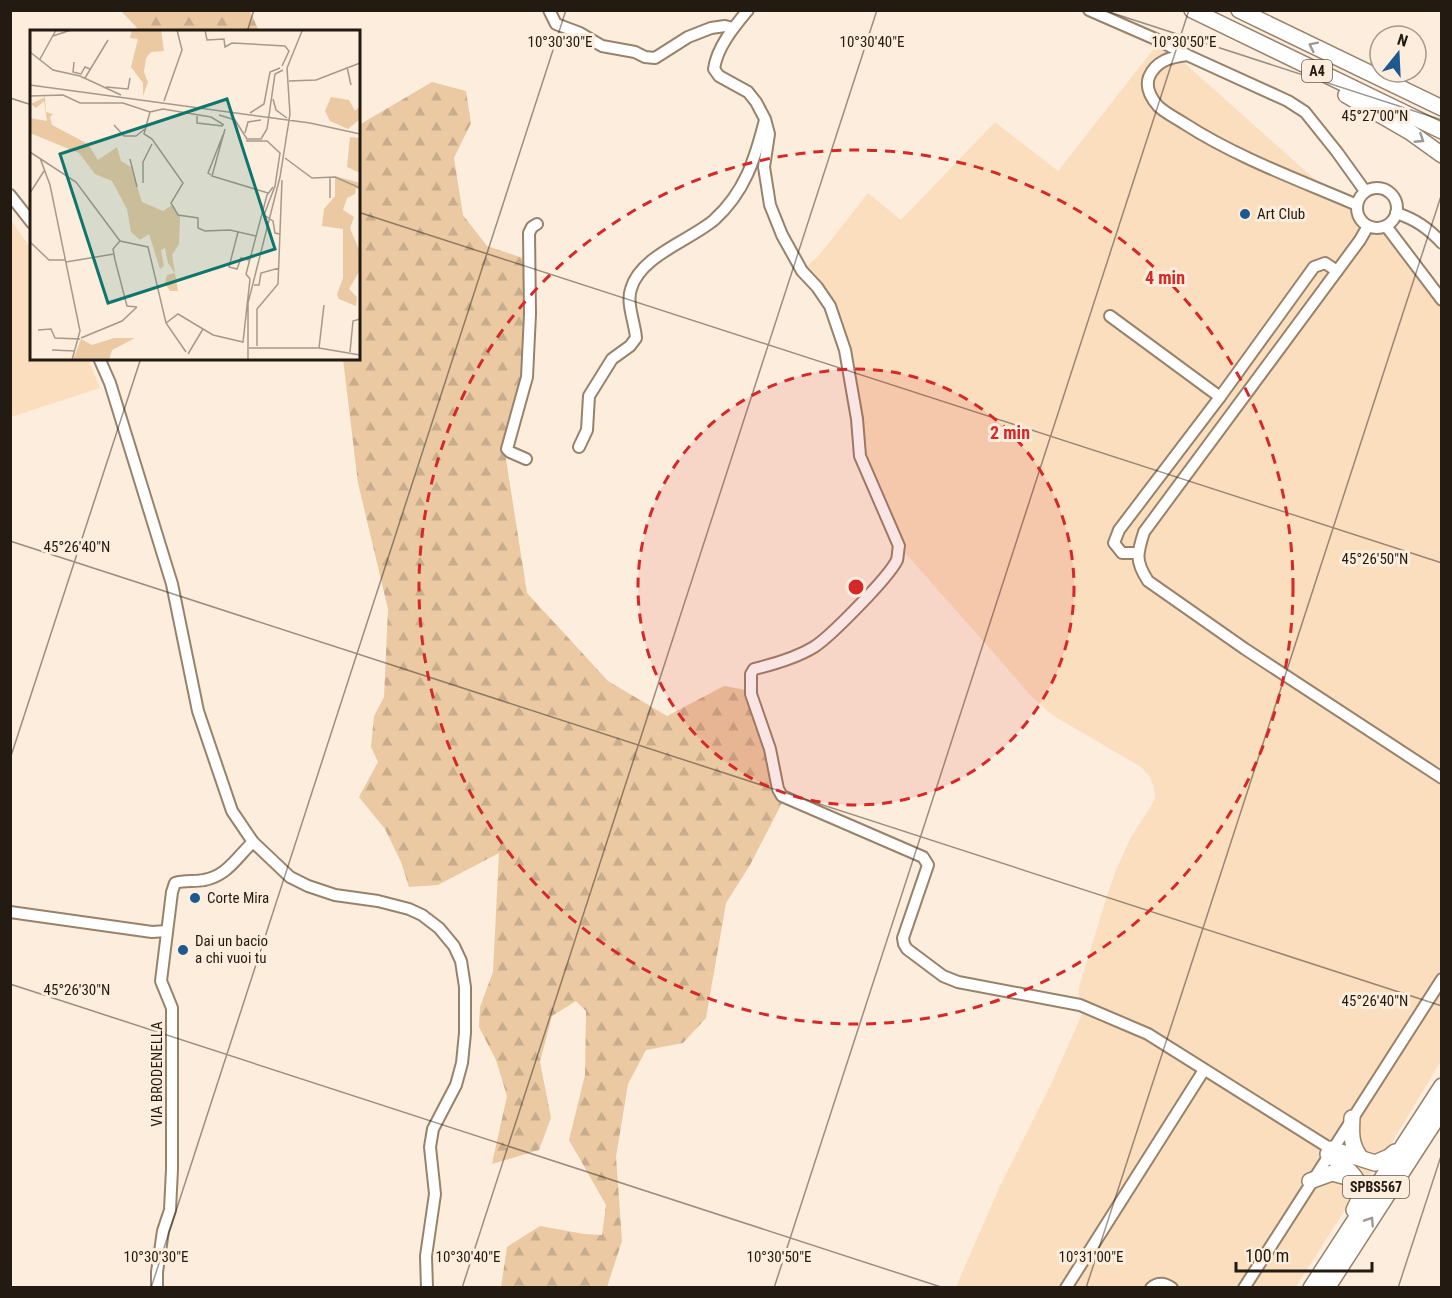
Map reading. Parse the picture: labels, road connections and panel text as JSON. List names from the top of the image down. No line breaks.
{"streets":{"highway":["A4","SPBS567"],"street":["VIA BRODENELLA"]},"places":["Art Club","Corte Mira","Dai un bacio a chi vuoi tu"],"scale_bar":"100 m","north":"top","coordinates":["10°30'30\"E","10°30'40\"E","10°30'50\"E","45°27'00\"N","45°26'40\"N","45°26'50\"N","45°26'30\"N","10°31'00\"E"],"rings":["4 min","2 min"]}
